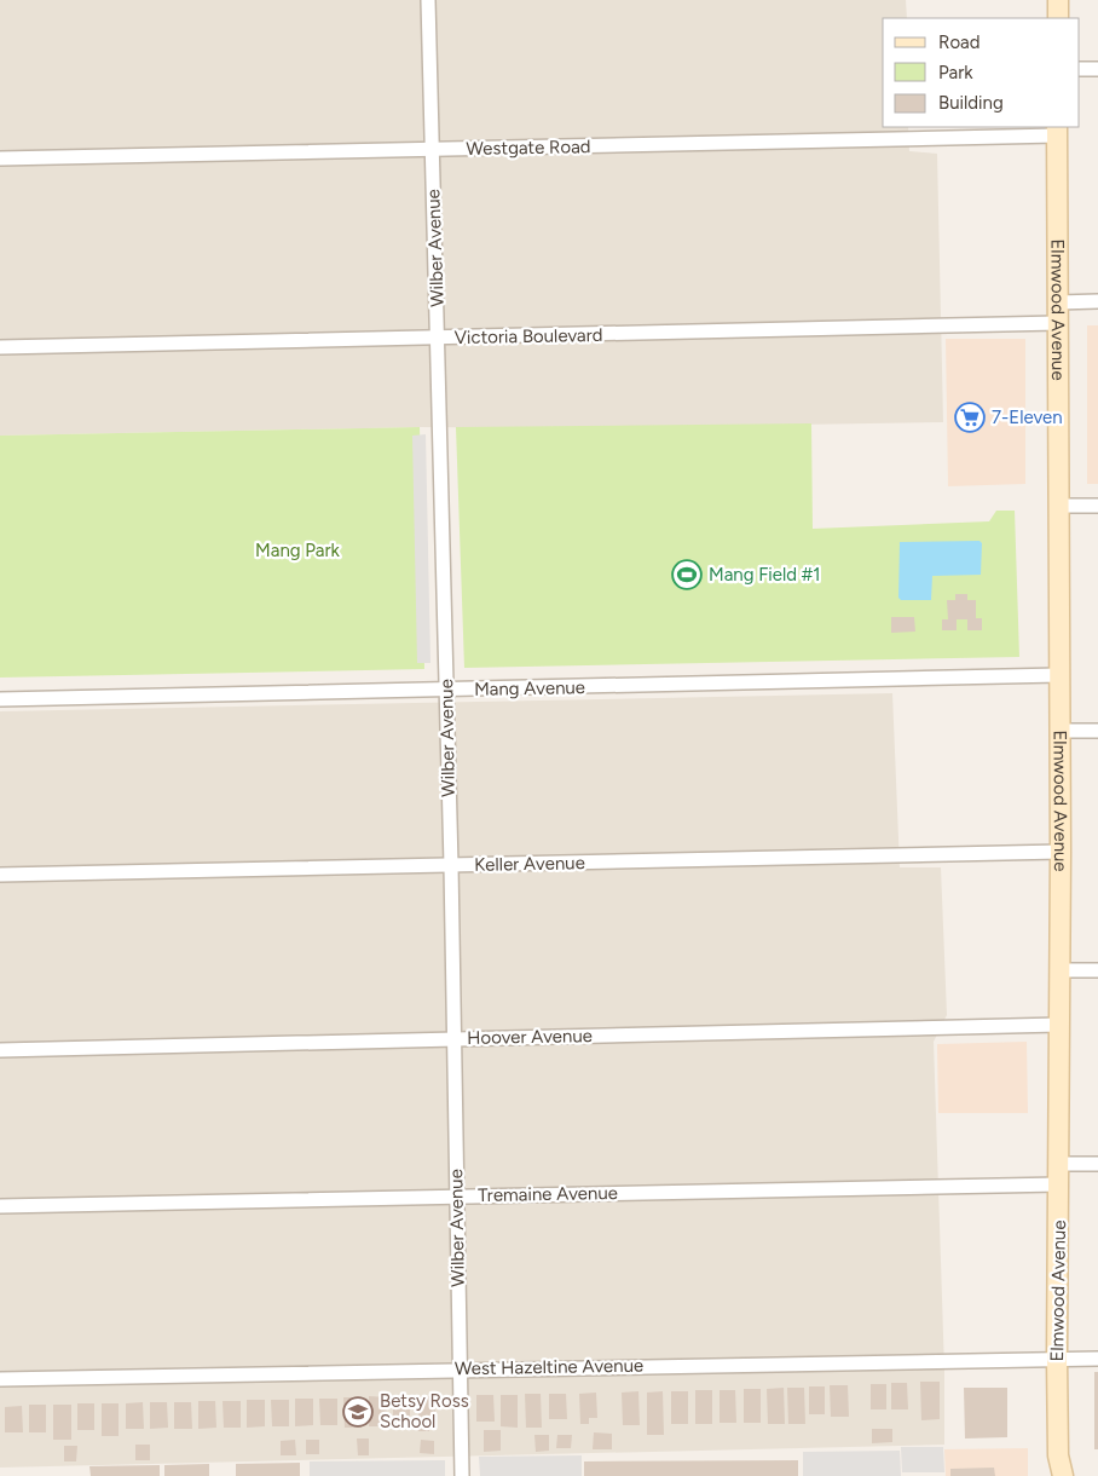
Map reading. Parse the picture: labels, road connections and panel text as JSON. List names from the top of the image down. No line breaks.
{"streets":{"street":["Westgate Road","Wilber Avenue","Elmwood Avenue","Victoria Boulevard","Mang Avenue","Keller Avenue","Hoover Avenue","Tremaine Avenue","West Hazeltine Avenue"]},"crossings":[["Westgate Road","Wilber Avenue"],["Westgate Road","Elmwood Avenue"],["Wilber Avenue","Victoria Boulevard"],["Wilber Avenue","Mang Avenue"],["Wilber Avenue","Keller Avenue"],["Wilber Avenue","Hoover Avenue"],["Wilber Avenue","Tremaine Avenue"],["Wilber Avenue","West Hazeltine Avenue"],["Elmwood Avenue","Victoria Boulevard"],["Elmwood Avenue","Mang Avenue"],["Elmwood Avenue","Keller Avenue"],["Elmwood Avenue","Hoover Avenue"],["Elmwood Avenue","Tremaine Avenue"],["Elmwood Avenue","West Hazeltine Avenue"]],"parks":["Mang Park"],"places":{"supermarket":["7-Eleven"],"sports":["Mang Field #1"],"school or university":["Betsy Ross School"]},"legend":["Road","Park","Building"]}
